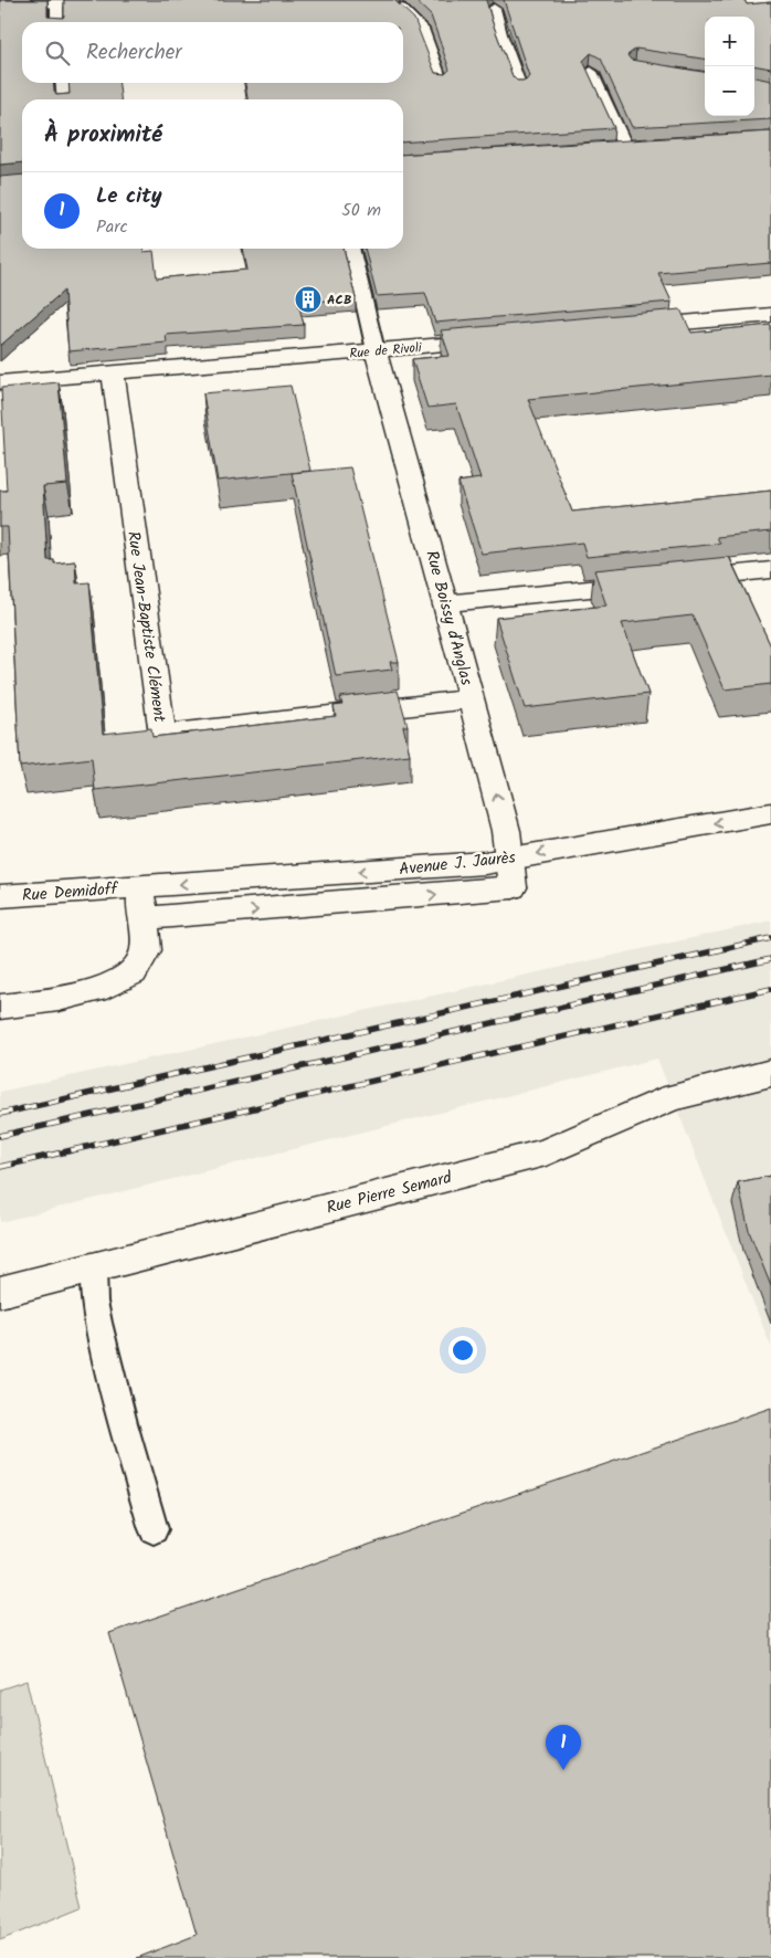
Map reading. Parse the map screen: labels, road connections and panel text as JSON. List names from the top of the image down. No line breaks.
{"streets":{"street":["Rue de Rivoli","Rue Boissy d'Anglas","Rue Jean-Baptiste Clément","Avenue J. Jaurès","Rue Demidoff","Rue Pierre Semard"]},"crossings":[["Rue de Rivoli","Rue Boissy d'Anglas"],["Rue de Rivoli","Rue Jean-Baptiste Clément"],["Rue Boissy d'Anglas","Rue Jean-Baptiste Clément"],["Rue Boissy d'Anglas","Avenue J. Jaurès"],["Avenue J. Jaurès","Rue Demidoff"]],"places":{"building":["ACB"]},"page":{"map_buttons":["+","−"],"search":"Rechercher","heading":"À proximité","list":[{"mark":"1","name":"Le city","note":"Parc","value":"50 m"}],"pins":"1"}}
